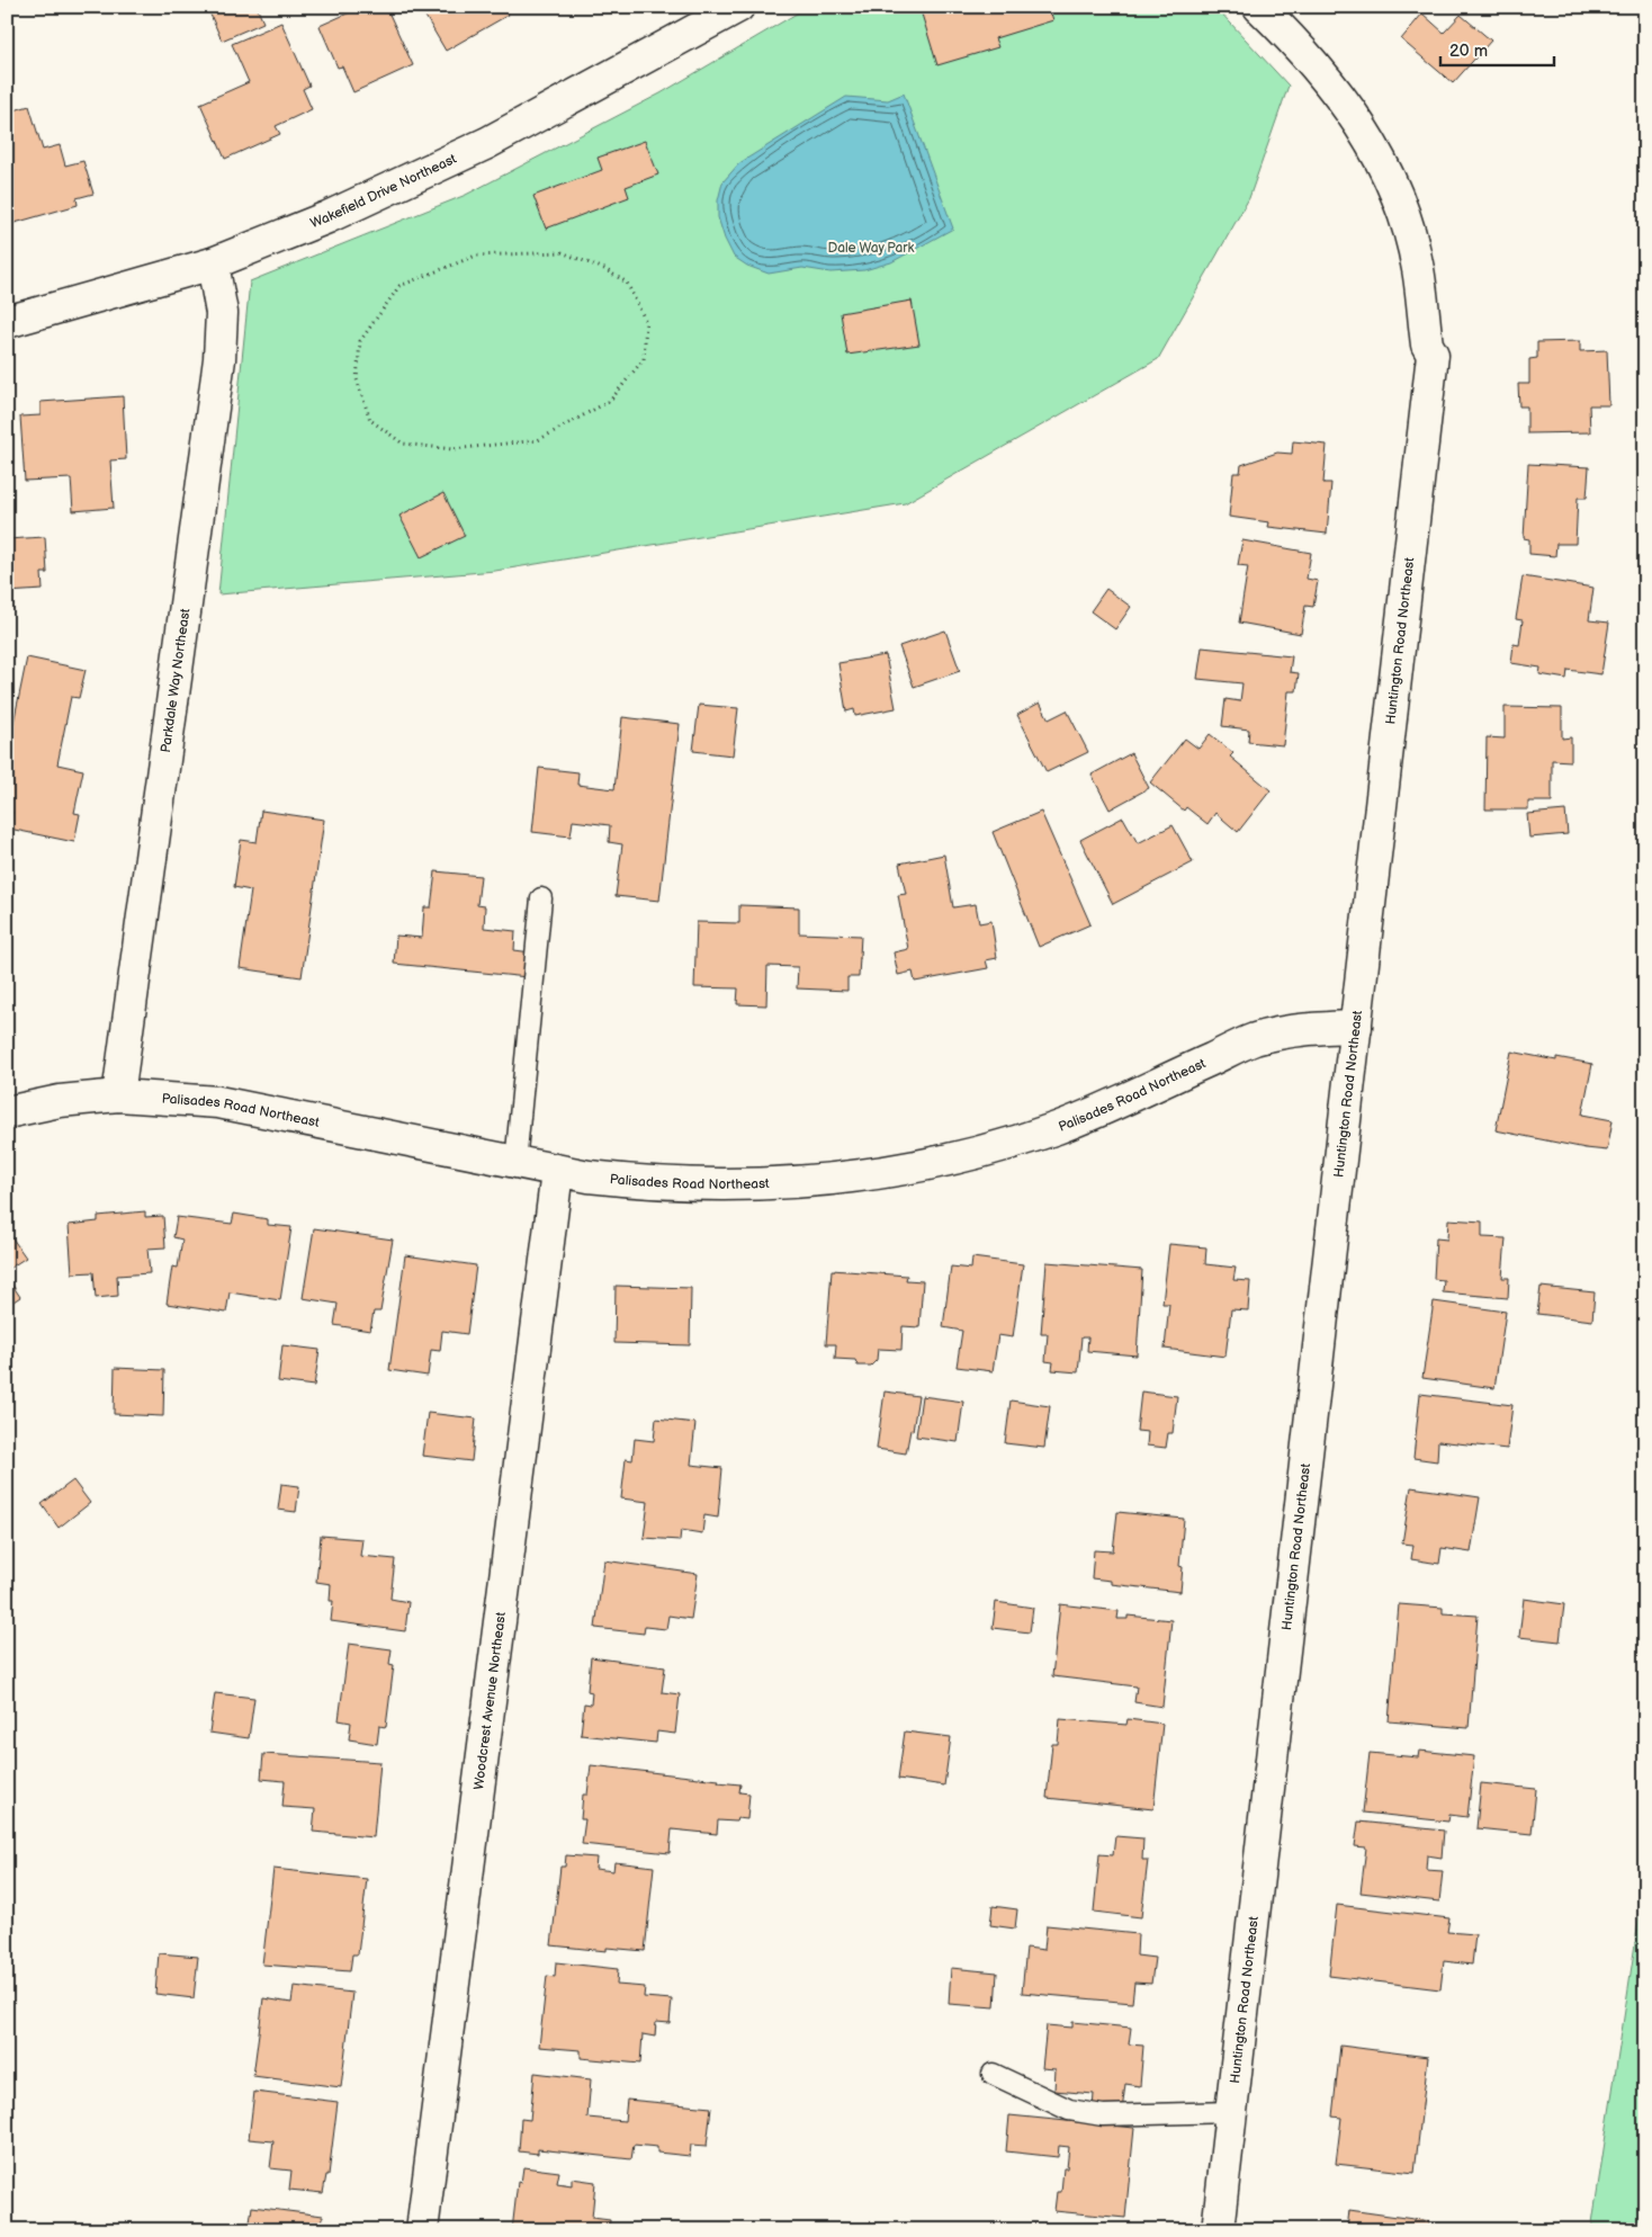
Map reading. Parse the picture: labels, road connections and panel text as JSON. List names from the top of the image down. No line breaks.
{"streets":{"street":["Wakefield Drive Northeast","Huntington Road Northeast","Parkdale Way Northeast","Palisades Road Northeast","Woodcrest Avenue Northeast"]},"crossings":[["Wakefield Drive Northeast","Parkdale Way Northeast"],["Huntington Road Northeast","Palisades Road Northeast"],["Parkdale Way Northeast","Palisades Road Northeast"],["Palisades Road Northeast","Woodcrest Avenue Northeast"]],"parks":["Dale Way Park"],"scale_bar":"20 m"}
